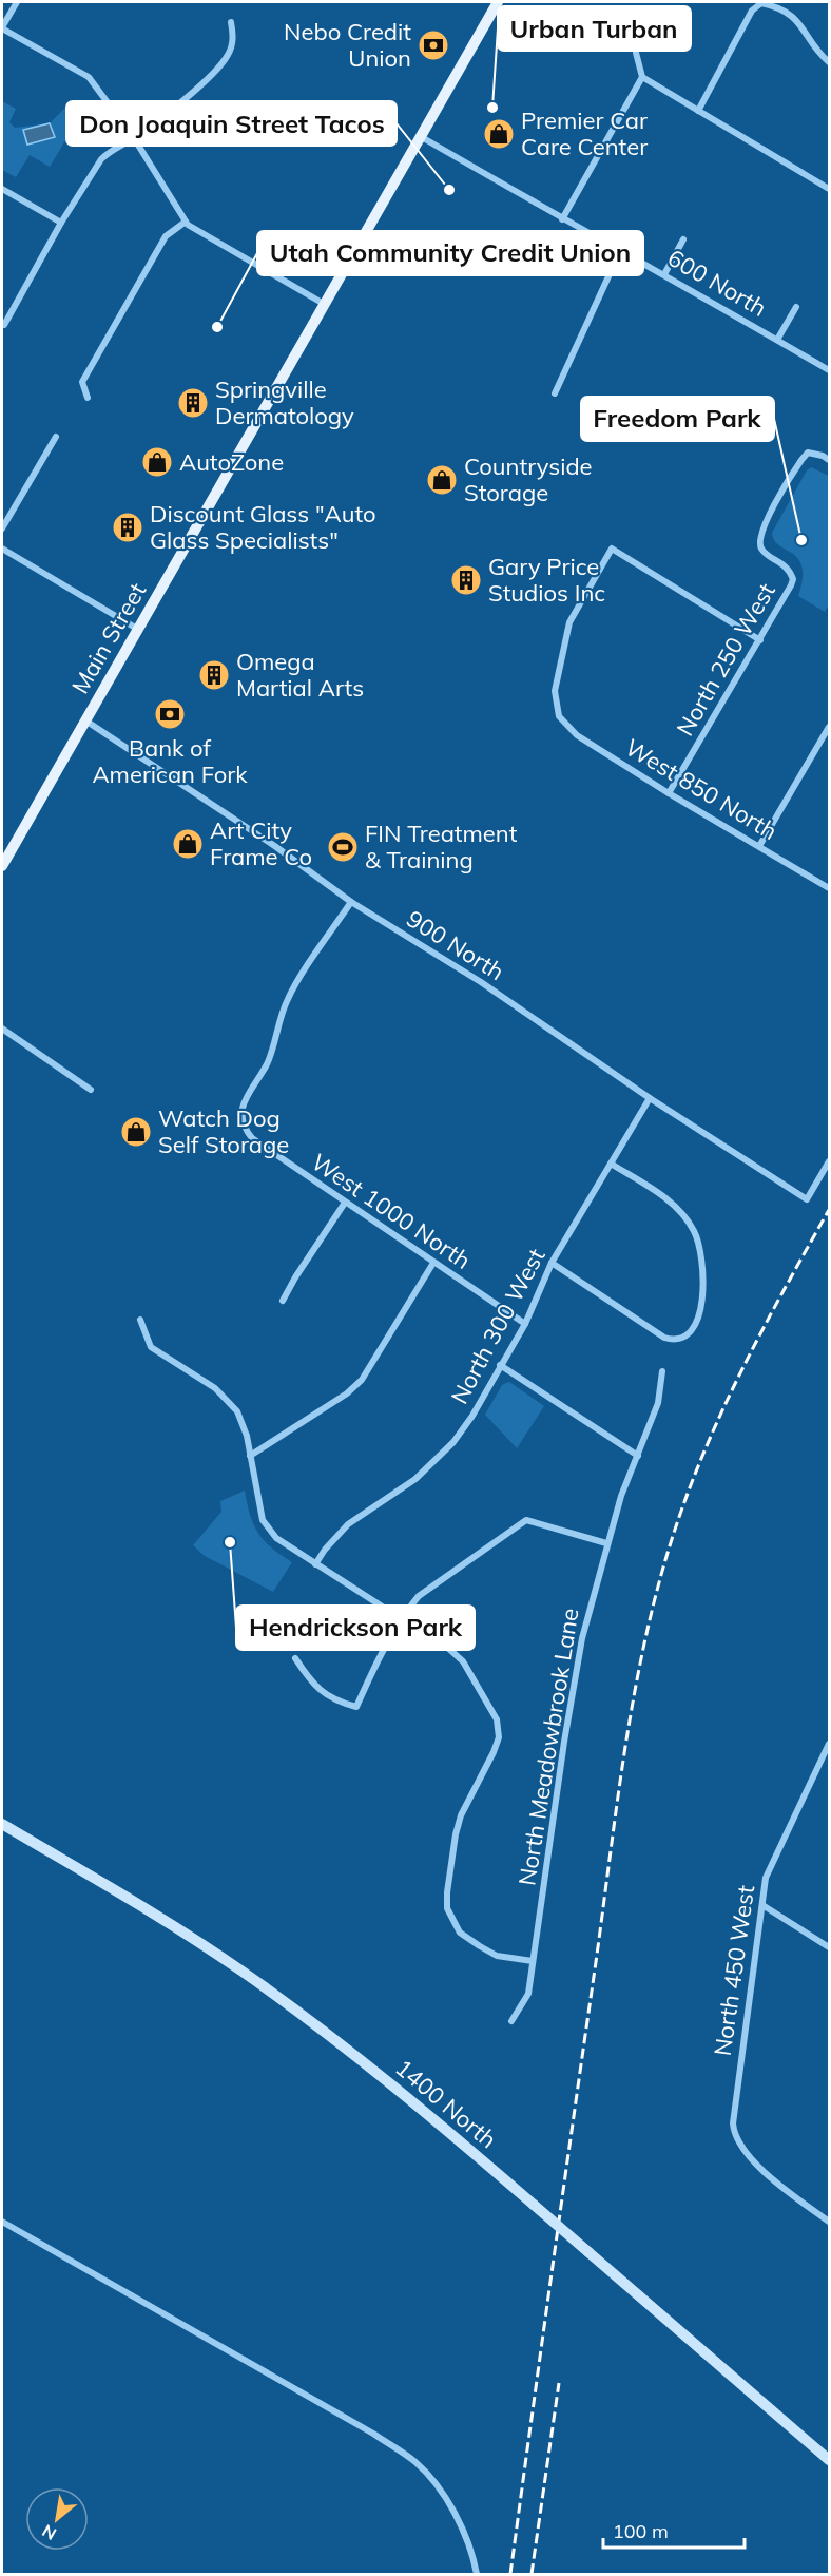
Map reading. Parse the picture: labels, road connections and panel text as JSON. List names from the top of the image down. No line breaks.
{"streets":{"main road":["Main Street","1400 North"],"street":["600 North","North 250 West","West 850 North","900 North","West 1000 North","North 300 West","North Meadowbrook Lane","North 450 West"]},"crossings":[["600 North","Main Street"],["Main Street","900 North"],["North 250 West","West 850 North"],["900 North","West 1000 North"],["900 North","North 300 West"],["West 1000 North","North 300 West"]],"places":{"bank":["Nebo Credit Union","Bank of American Fork"],"other":["Urban Turban","Don Joaquin Street Tacos","Utah Community Credit Union","Freedom Park","Hendrickson Park"],"shop":["Premier Car Care Center","AutoZone","Countryside Storage","Art City Frame Co","Watch Dog Self Storage"],"building":["Springville Dermatology","Discount Glass \"Auto Glass Specialists\"","Gary Price Studios Inc","Omega Martial Arts"],"sports":["FIN Treatment & Training"]},"scale_bar":"100 m","north":"bottom left"}
